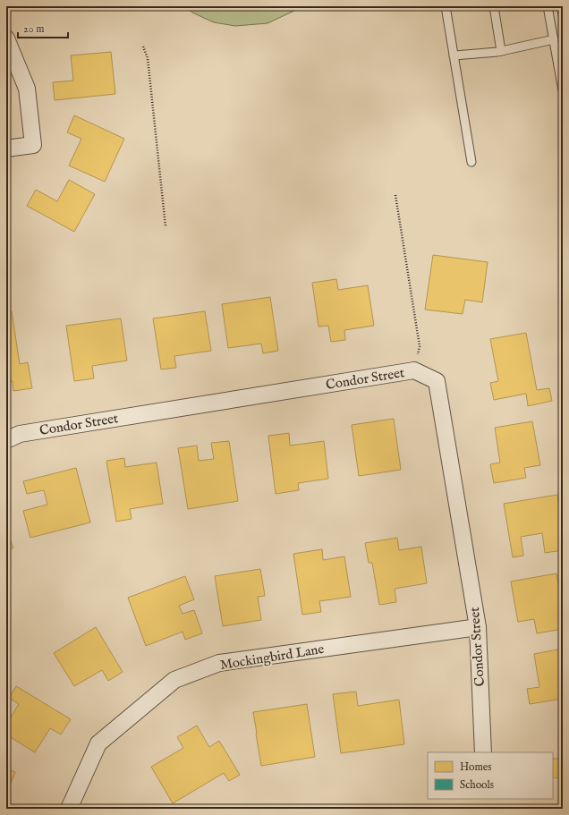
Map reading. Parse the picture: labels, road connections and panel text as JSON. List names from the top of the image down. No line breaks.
{"streets":{"street":["Condor Street","Mockingbird Lane"]},"crossings":[["Condor Street","Mockingbird Lane"]],"legend":["Homes","Schools"],"scale_bar":"20 m"}
